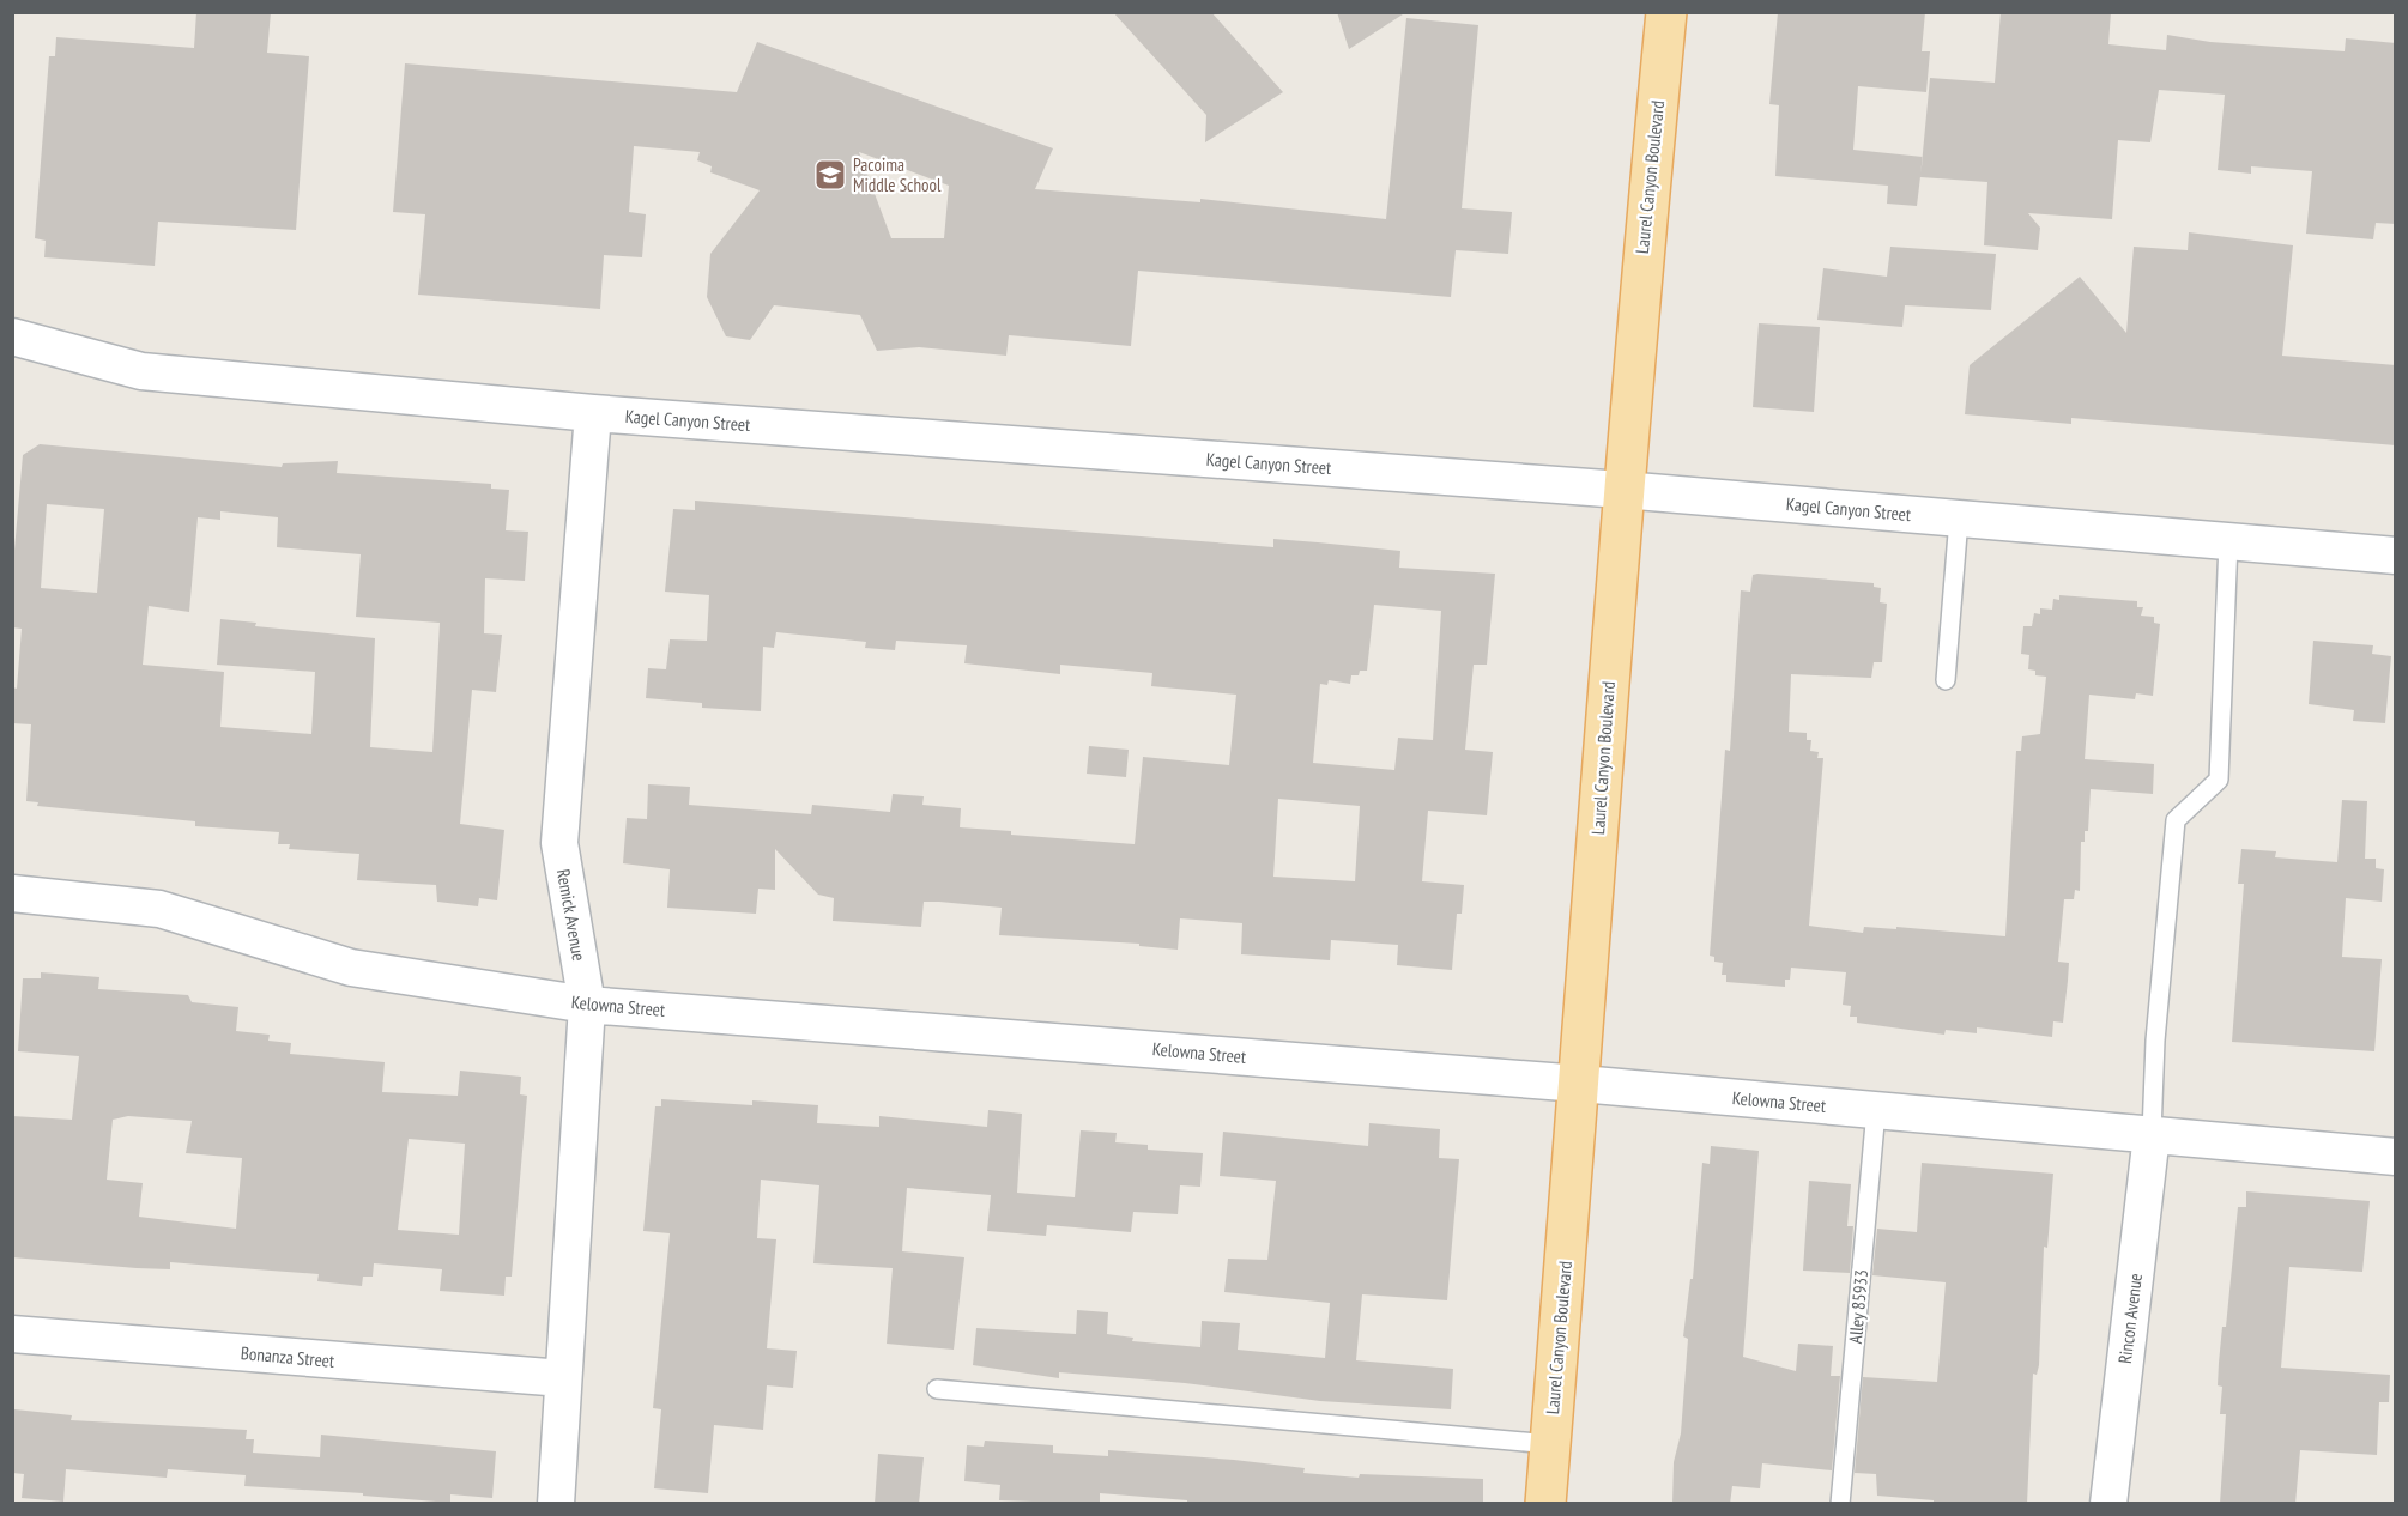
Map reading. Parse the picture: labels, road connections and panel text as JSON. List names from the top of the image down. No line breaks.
{"streets":{"main road":["Laurel Canyon Boulevard"],"street":["Kagel Canyon Street","Remick Avenue","Kelowna Street","Rincon Avenue","Bonanza Street"],"lane":["Alley 85933"]},"crossings":[["Laurel Canyon Boulevard","Kagel Canyon Street"],["Laurel Canyon Boulevard","Kelowna Street"],["Kagel Canyon Street","Remick Avenue"],["Remick Avenue","Kelowna Street"],["Remick Avenue","Bonanza Street"],["Kelowna Street","Alley 85933"],["Kelowna Street","Rincon Avenue"]],"places":{"school or university":["Pacoima Middle School"]}}
